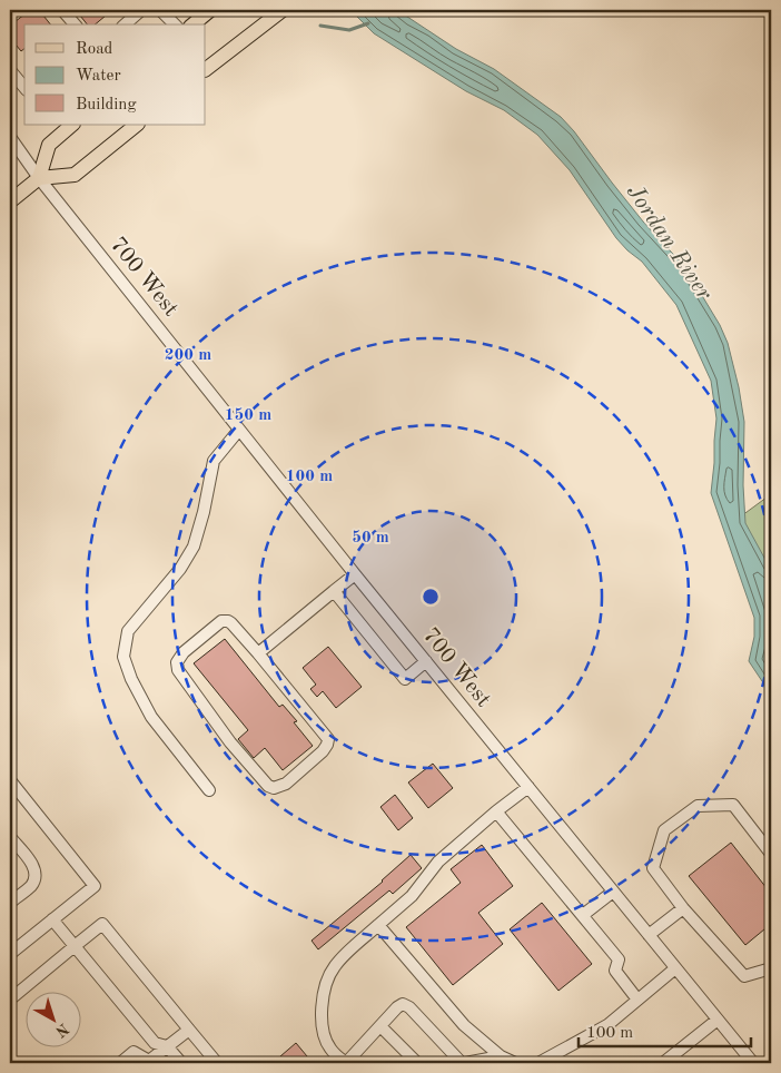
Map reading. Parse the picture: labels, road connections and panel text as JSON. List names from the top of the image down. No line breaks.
{"streets":{"street":["700 West"]},"water":["Jordan River"],"legend":["Road","Water","Building"],"scale_bar":"100 m","north":"bottom right","rings":["200 m","150 m","100 m","50 m"]}
